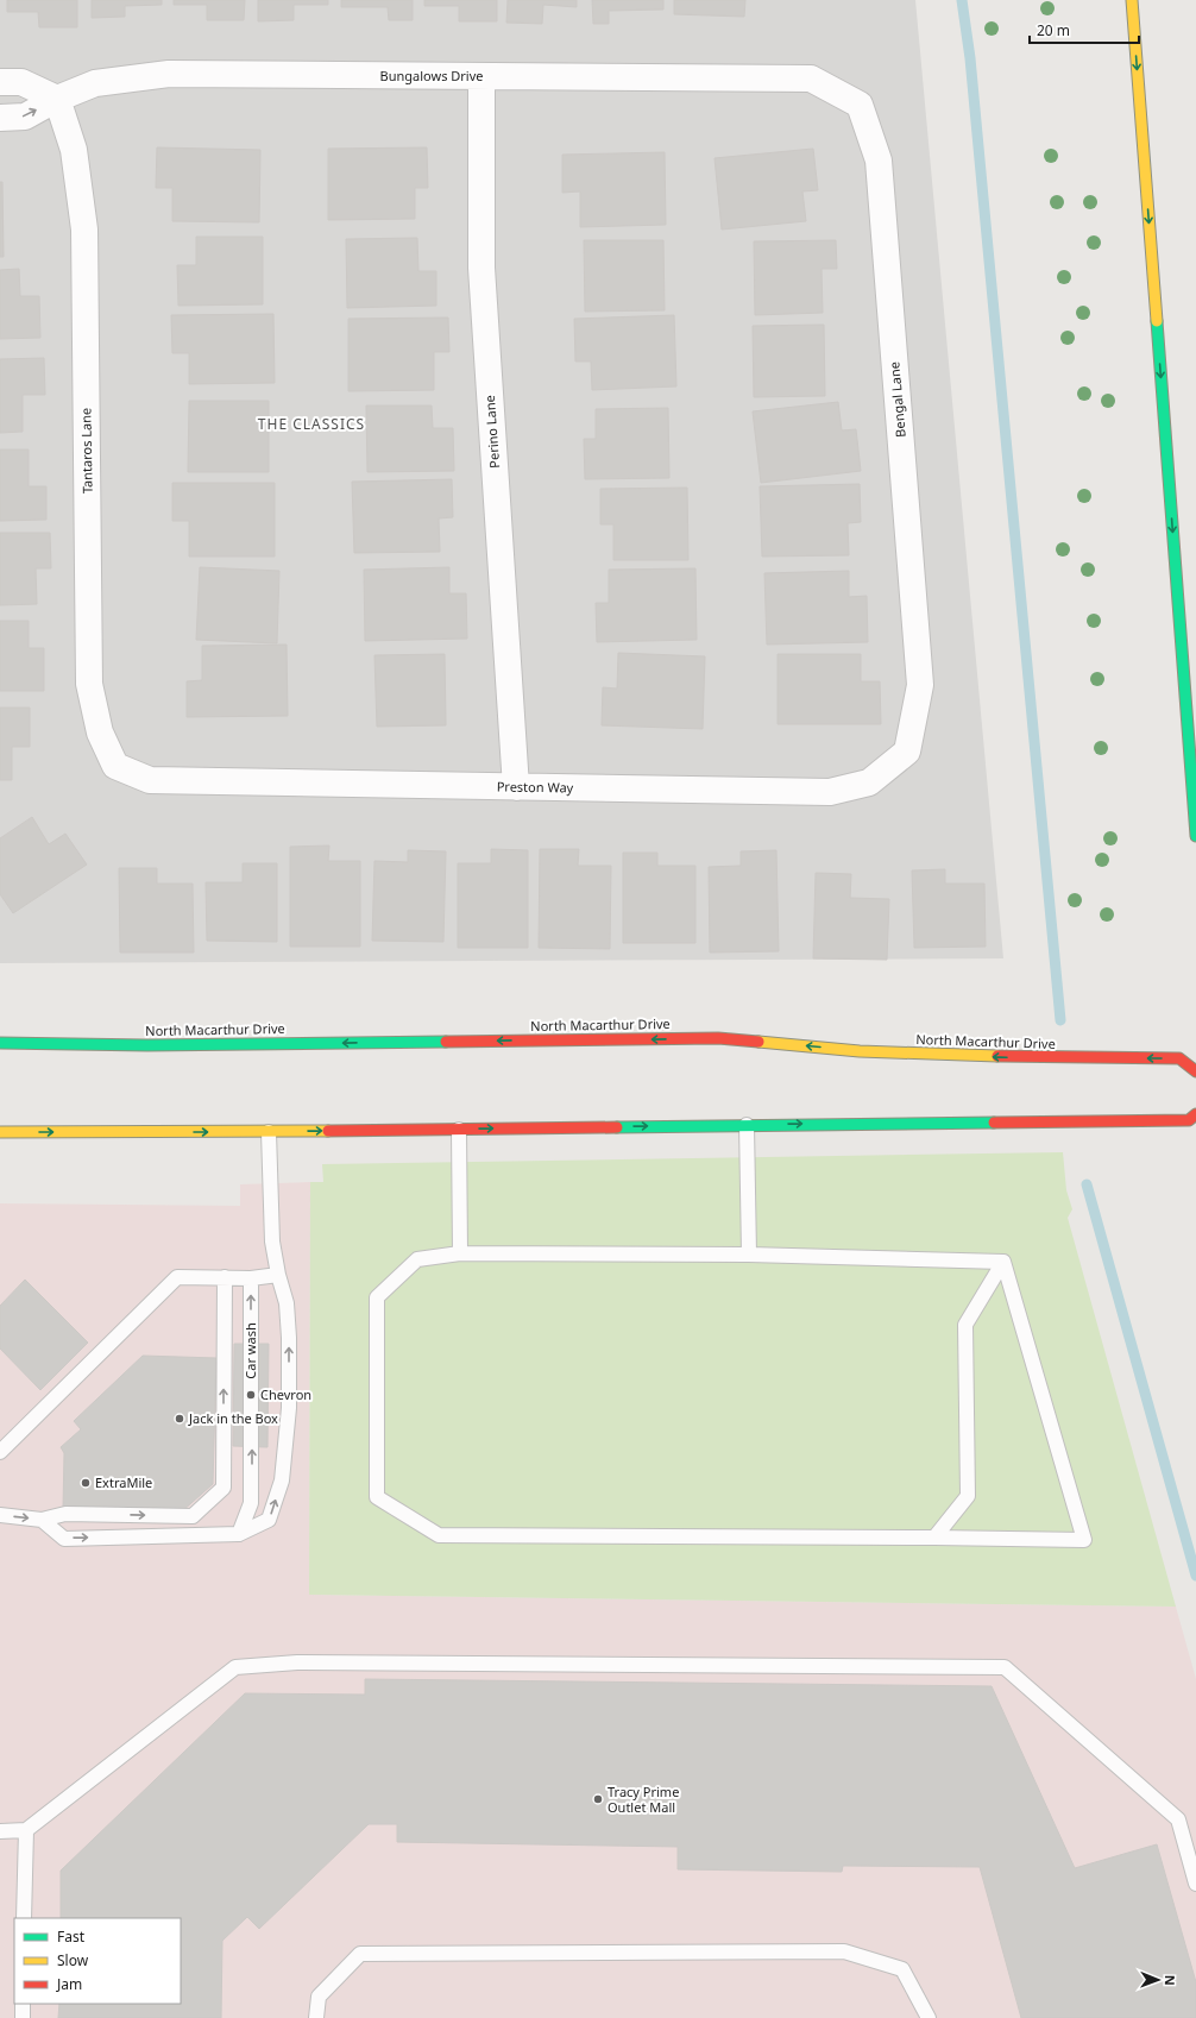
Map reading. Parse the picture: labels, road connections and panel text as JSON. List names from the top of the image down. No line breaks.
{"streets":{"main road":["North Macarthur Drive"],"street":["Bungalows Drive","Bengal Lane","Perino Lane","Tantaros Lane","Preston Way"],"lane":["Car wash"]},"crossings":[["Bungalows Drive","Bengal Lane"],["Bungalows Drive","Perino Lane"],["Bungalows Drive","Tantaros Lane"],["Bengal Lane","Preston Way"],["Perino Lane","Preston Way"],["Tantaros Lane","Preston Way"]],"districts":["THE CLASSICS"],"places":["Chevron","Jack in the Box","ExtraMile","Tracy Prime Outlet Mall"],"legend":["Fast","Slow","Jam"],"scale_bar":"20 m","north":"right"}
